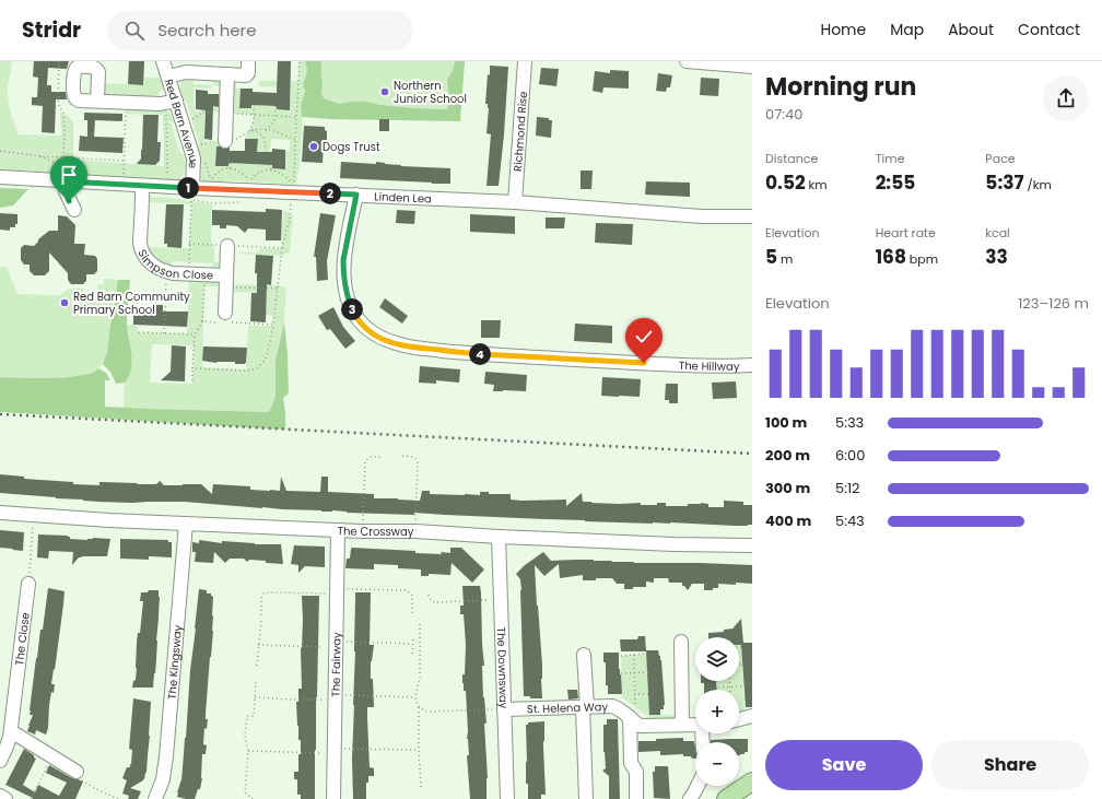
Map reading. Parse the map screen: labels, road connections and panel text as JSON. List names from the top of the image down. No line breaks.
{"streets":{"street":["Red Barn Avenue","Richmond Rise","Linden Lea","Simpson Close","The Hillway","The Crossway","The Close","The Kingsway","The Fairway","The Downsway","St. Helena Way"]},"crossings":[["Red Barn Avenue","Linden Lea"],["Richmond Rise","Linden Lea"],["Linden Lea","Simpson Close"],["Linden Lea","The Hillway"],["The Crossway","The Kingsway"],["The Crossway","The Fairway"],["The Crossway","The Downsway"],["The Downsway","St. Helena Way"]],"places":["Northern Junior School","Dogs Trust","Red Barn Community Primary School"],"page":{"header":"Stridr","search":"Search here","nav":["Home","Map","About","Contact"],"heading":["Morning run","07:40"],"stats":[["Distance","0.52 km"],["Time","2:55"],["Pace","5:37 /km"],["Elevation","5 m"],["Heart rate","168 bpm"],["kcal","33"]],"pins":["1","2","3","4"],"chart":["Elevation","123–126 m"],"list":[{"name":"100 m","note":"5:33"},{"name":"200 m","note":"6:00"},{"name":"300 m","note":"5:12"},{"name":"400 m","note":"5:43"}],"map_buttons":["+","−"],"buttons":["Save","Share"]}}
